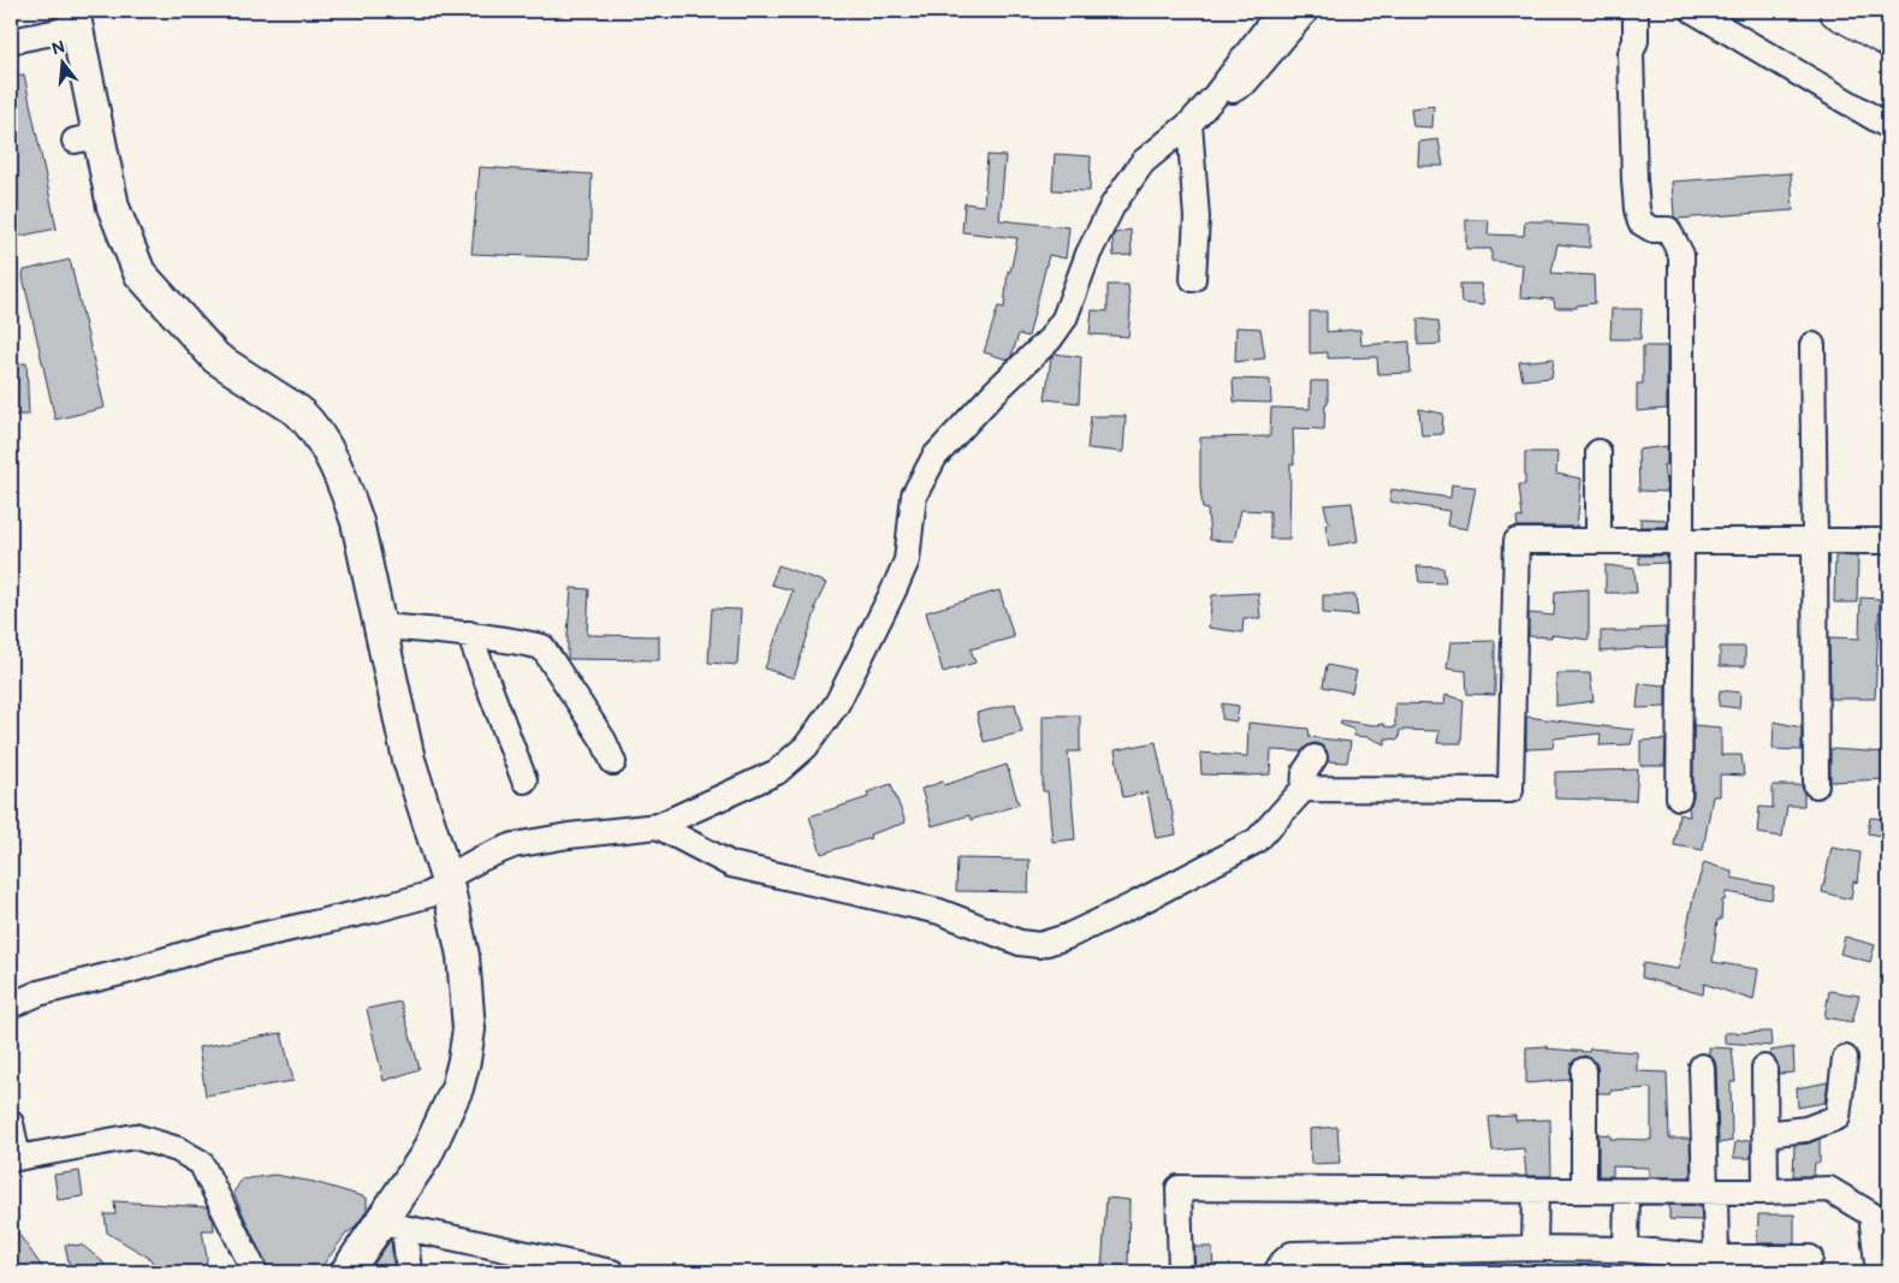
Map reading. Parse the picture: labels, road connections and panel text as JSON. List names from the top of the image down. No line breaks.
{"north":"top"}
